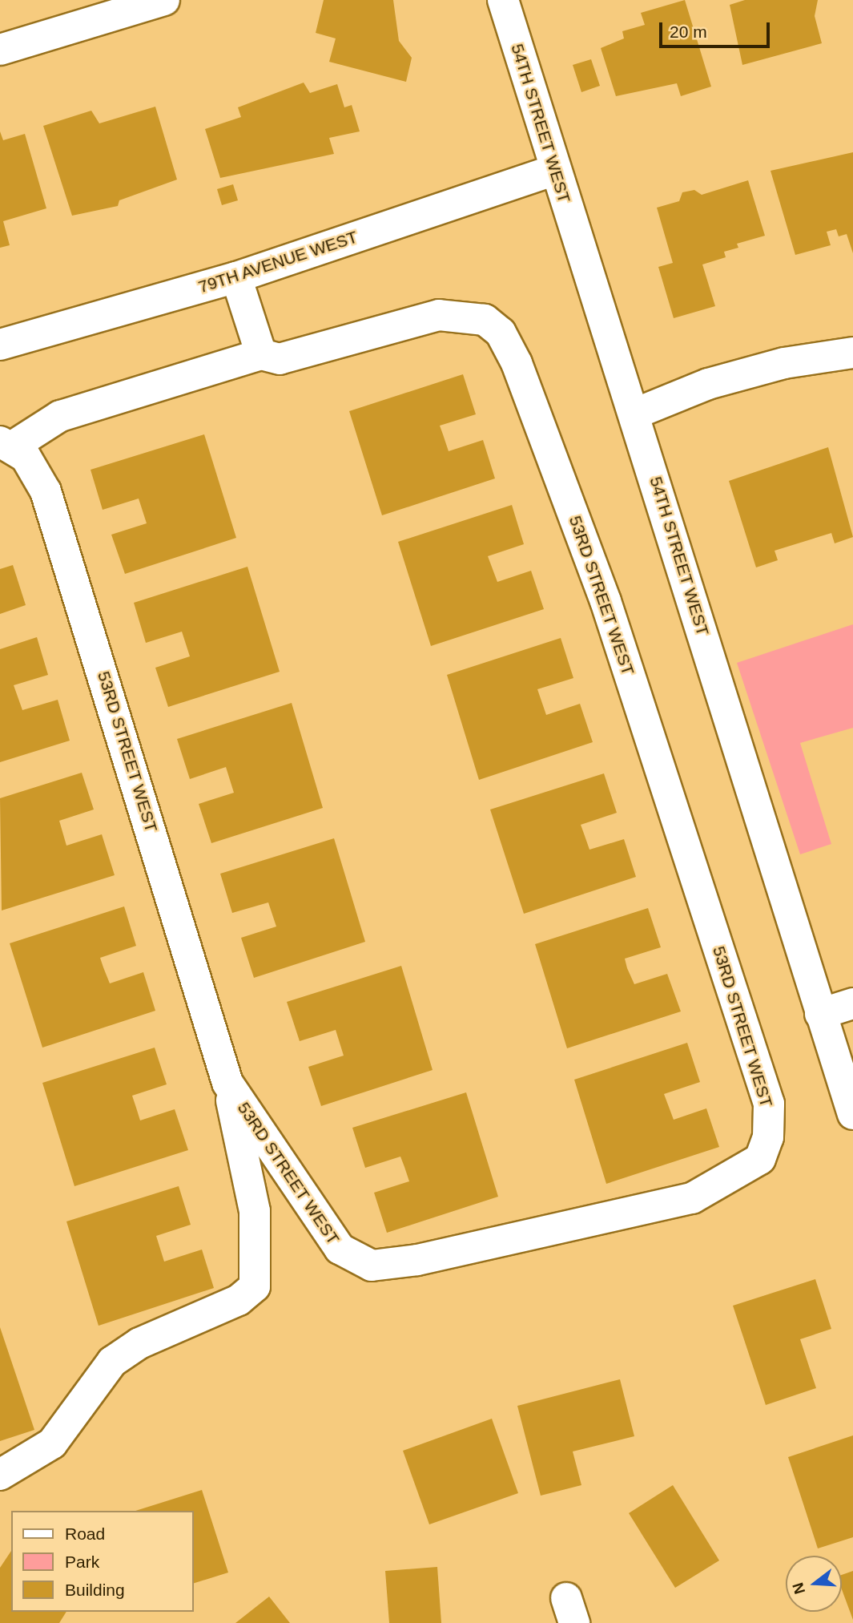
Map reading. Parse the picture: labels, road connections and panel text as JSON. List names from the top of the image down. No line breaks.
{"streets":{"street":["54TH STREET WEST","79TH AVENUE WEST","53RD STREET WEST"]},"crossings":[["54TH STREET WEST","79TH AVENUE WEST"]],"legend":["Road","Park","Building"],"scale_bar":"20 m","north":"left"}
